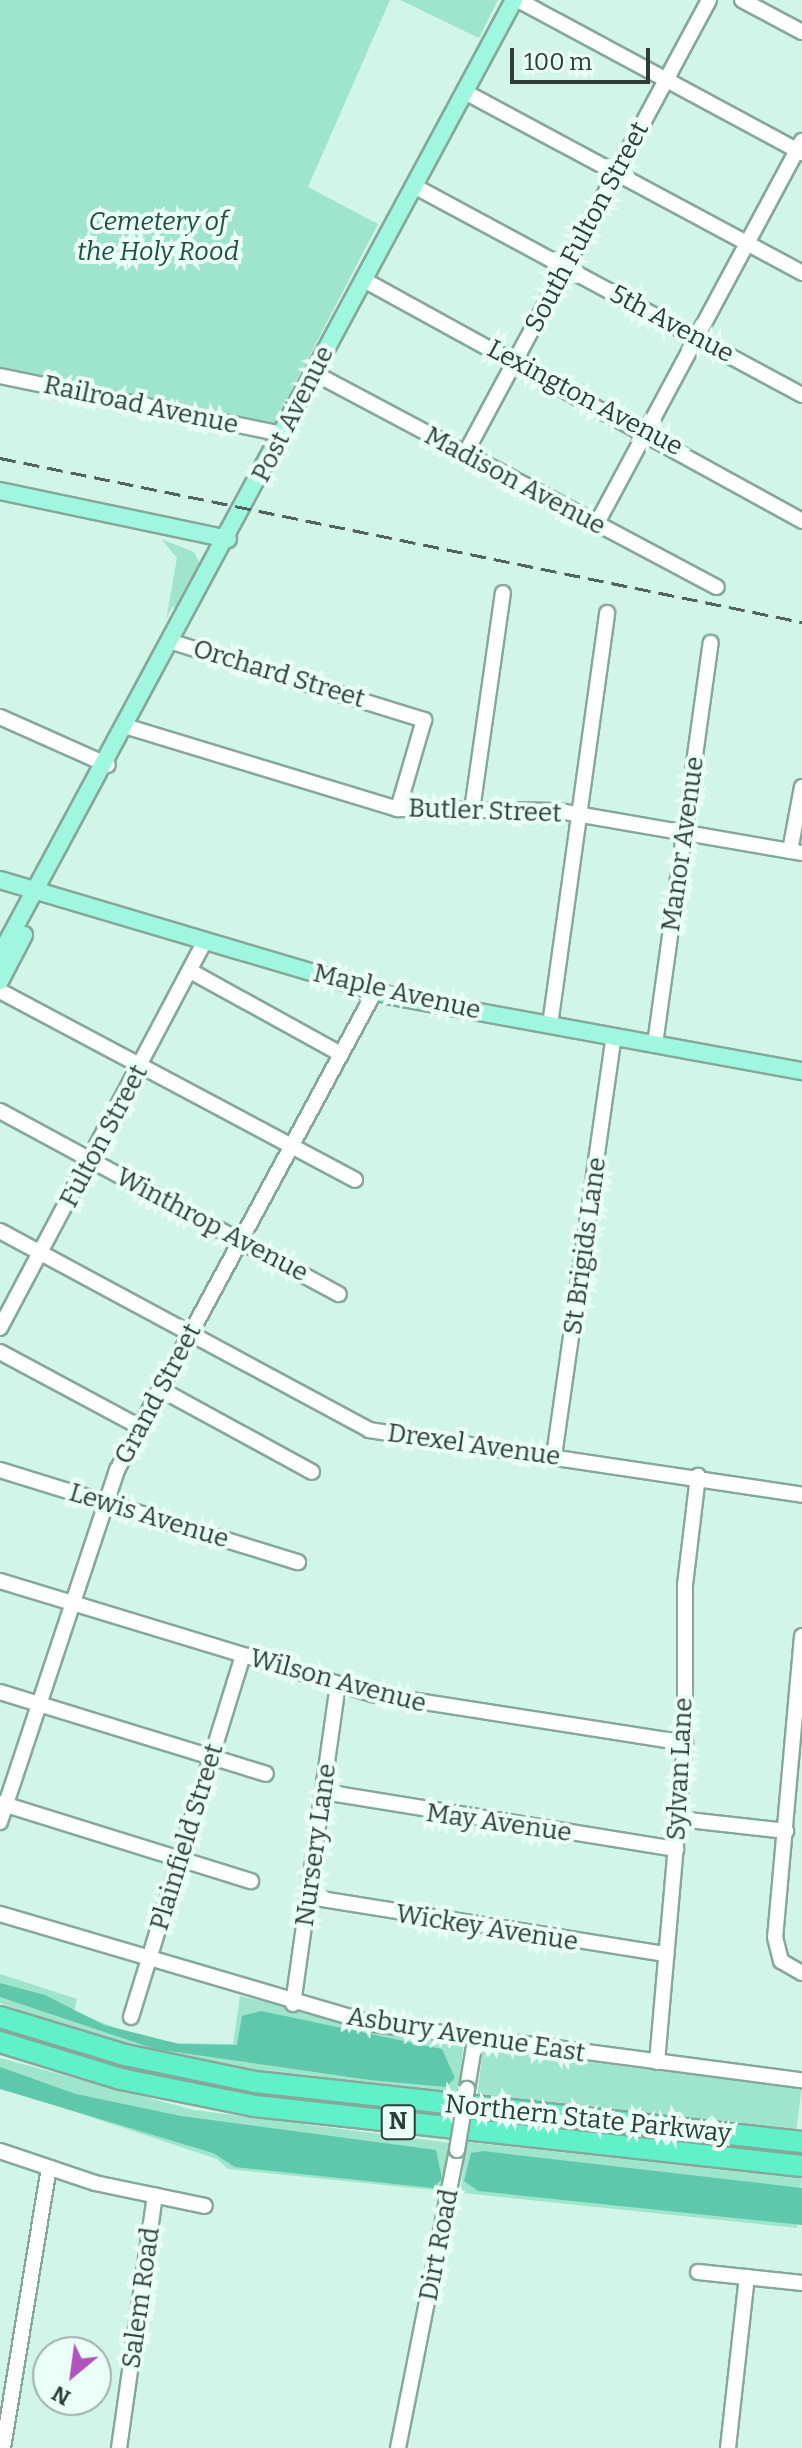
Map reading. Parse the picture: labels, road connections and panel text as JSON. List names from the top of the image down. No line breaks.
{"streets":{"highway":["Northern State Parkway","N"],"main road":["Post Avenue","Maple Avenue"],"street":["South Fulton Street","5th Avenue","Lexington Avenue","Railroad Avenue","Madison Avenue","Orchard Street","Butler Street","Manor Avenue","Fulton Street","Winthrop Avenue","St Brigids Lane","Grand Street","Drexel Avenue","Lewis Avenue","Wilson Avenue","Sylvan Lane","May Avenue","Plainfield Street","Nursery Lane","Wickey Avenue","Asbury Avenue East","Dirt Road","Salem Road"]},"crossings":[["South Fulton Street","5th Avenue"],["South Fulton Street","Lexington Avenue"],["South Fulton Street","Madison Avenue"],["5th Avenue","Post Avenue"],["Lexington Avenue","Post Avenue"],["Railroad Avenue","Post Avenue"],["Post Avenue","Madison Avenue"],["Post Avenue","Orchard Street"],["Post Avenue","Butler Street"],["Post Avenue","Maple Avenue"],["Orchard Street","Butler Street"],["Butler Street","Manor Avenue"],["Manor Avenue","Maple Avenue"],["Maple Avenue","Fulton Street"],["Maple Avenue","St Brigids Lane"],["Maple Avenue","Grand Street"],["Fulton Street","Winthrop Avenue"],["Fulton Street","Drexel Avenue"],["Winthrop Avenue","Grand Street"],["St Brigids Lane","Drexel Avenue"],["Grand Street","Drexel Avenue"],["Grand Street","Lewis Avenue"],["Grand Street","Wilson Avenue"],["Drexel Avenue","Sylvan Lane"],["Wilson Avenue","Sylvan Lane"],["Wilson Avenue","Plainfield Street"],["Wilson Avenue","Nursery Lane"],["Sylvan Lane","May Avenue"],["Sylvan Lane","Wickey Avenue"],["Sylvan Lane","Asbury Avenue East"],["May Avenue","Nursery Lane"],["Plainfield Street","Asbury Avenue East"],["Nursery Lane","Wickey Avenue"],["Nursery Lane","Asbury Avenue East"],["Asbury Avenue East","Dirt Road"]],"parks":["Cemetery of the Holy Rood"],"scale_bar":"100 m","north":"bottom left"}
